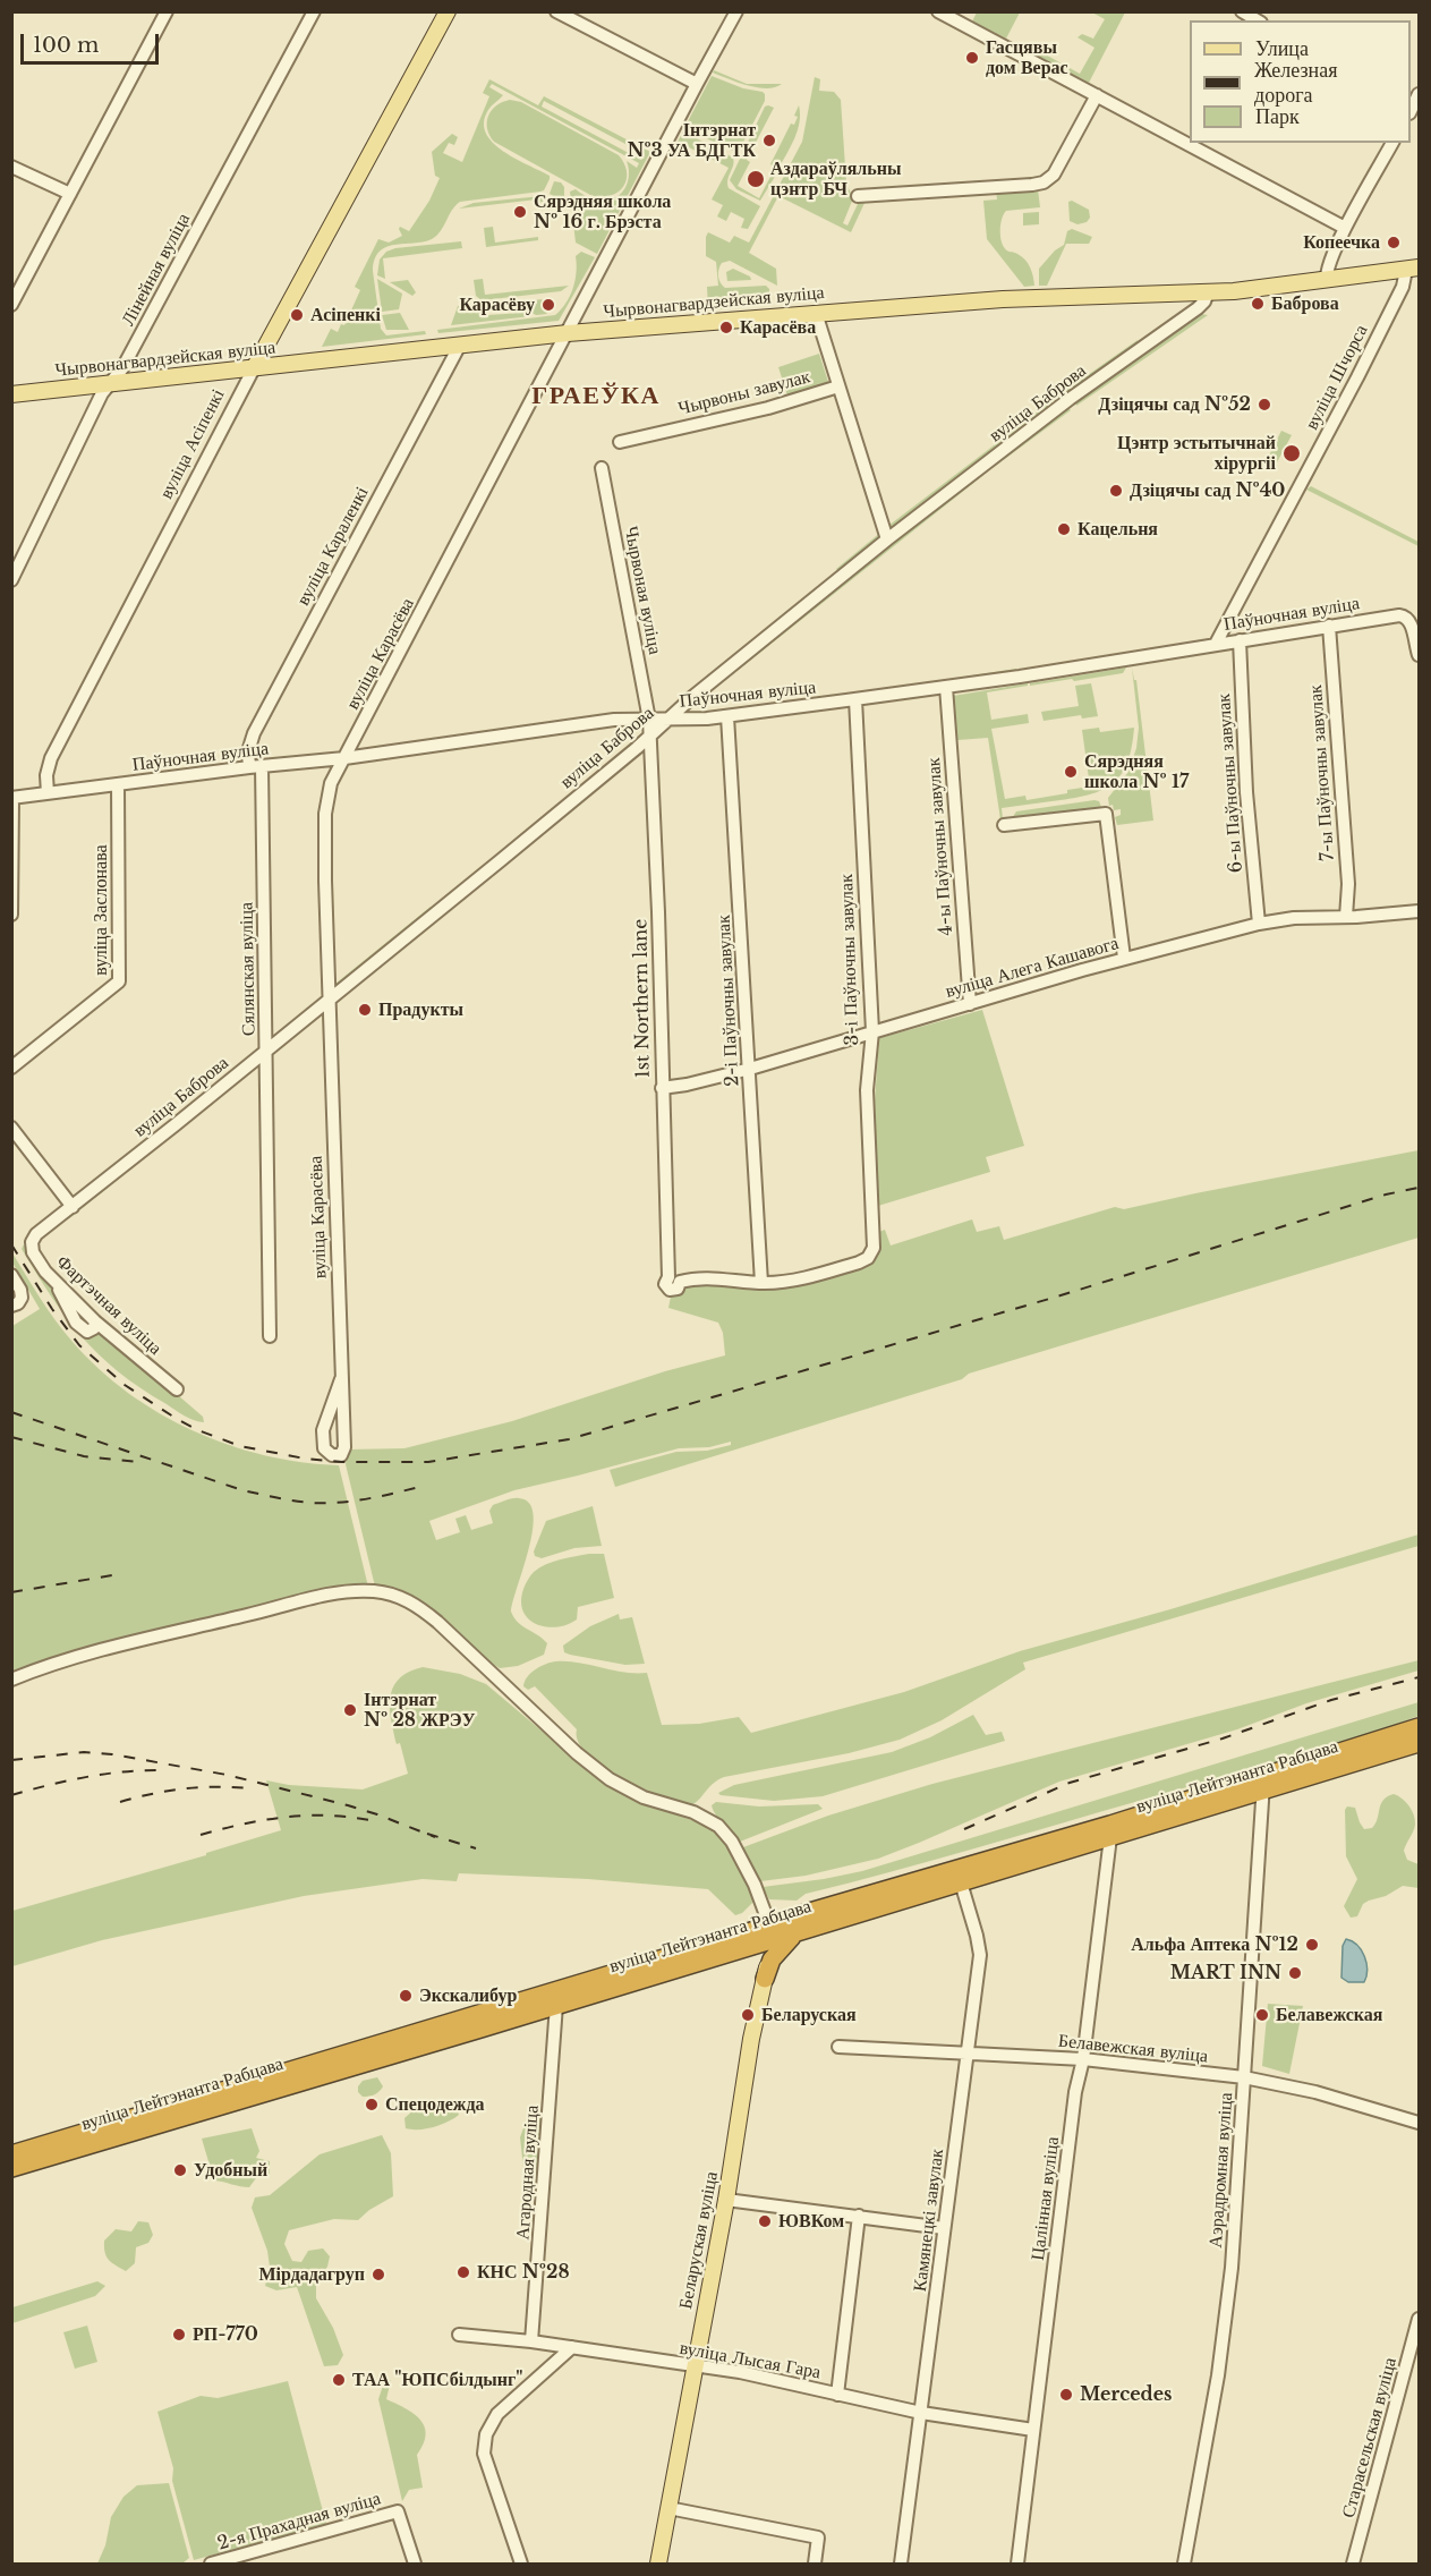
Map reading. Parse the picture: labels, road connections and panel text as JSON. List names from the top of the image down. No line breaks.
{"streets":{"highway":["вуліца Лейтэнанта Рабцава"],"main road":["Чырвонагвардзейская вуліца","вуліца Асіпенкі","Беларуская вуліца"],"street":["Лінейная вуліца","вуліца Шчорса","Чырвоны завулак","вуліца Баброва","вуліца Караленкі","Чырвоная вуліца","Паўночная вуліца","вуліца Карасёва","7-ы Паўночны завулак","6-ы Паўночны завулак","4-ы Паўночны завулак","вуліца Заслонава","3-і Паўночны завулак","вуліца Алега Кашавога","Сялянская вуліца","1st Northern lane","2-і Паўночны завулак","Фартэчная вуліца","Белавежская вуліца","Аэрадромная вуліца","Агародная вуліца","Цалінная вуліца","Камянецкі завулак","вуліца Лысая Гара","Старасельская вуліца","2-я Прахадная вуліца"]},"crossings":[["Лінейная вуліца","Чырвонагвардзейская вуліца"],["Чырвонагвардзейская вуліца","вуліца Шчорса"],["Чырвонагвардзейская вуліца","вуліца Баброва"],["Чырвонагвардзейская вуліца","вуліца Асіпенкі"],["Чырвонагвардзейская вуліца","вуліца Караленкі"],["Чырвонагвардзейская вуліца","вуліца Карасёва"],["вуліца Шчорса","Паўночная вуліца"],["вуліца Баброва","Паўночная вуліца"],["вуліца Баброва","вуліца Карасёва"],["вуліца Баброва","Сялянская вуліца"],["вуліца Баброва","1st Northern lane"],["вуліца Баброва","Фартэчная вуліца"],["вуліца Асіпенкі","Паўночная вуліца"],["вуліца Караленкі","Паўночная вуліца"],["вуліца Караленкі","Сялянская вуліца"],["Чырвоная вуліца","Паўночная вуліца"],["Чырвоная вуліца","1st Northern lane"],["Паўночная вуліца","вуліца Карасёва"],["Паўночная вуліца","7-ы Паўночны завулак"],["Паўночная вуліца","6-ы Паўночны завулак"],["Паўночная вуліца","4-ы Паўночны завулак"],["Паўночная вуліца","вуліца Заслонава"],["Паўночная вуліца","3-і Паўночны завулак"],["Паўночная вуліца","Сялянская вуліца"],["Паўночная вуліца","1st Northern lane"],["Паўночная вуліца","2-і Паўночны завулак"],["7-ы Паўночны завулак","вуліца Алега Кашавога"],["6-ы Паўночны завулак","вуліца Алега Кашавога"],["4-ы Паўночны завулак","вуліца Алега Кашавога"],["3-і Паўночны завулак","вуліца Алега Кашавога"],["3-і Паўночны завулак","1st Northern lane"],["3-і Паўночны завулак","2-і Паўночны завулак"],["вуліца Алега Кашавога","1st Northern lane"],["вуліца Алега Кашавога","2-і Паўночны завулак"],["1st Northern lane","2-і Паўночны завулак"],["вуліца Лейтэнанта Рабцава","Аэрадромная вуліца"],["вуліца Лейтэнанта Рабцава","Агародная вуліца"],["вуліца Лейтэнанта Рабцава","Цалінная вуліца"],["вуліца Лейтэнанта Рабцава","Камянецкі завулак"],["вуліца Лейтэнанта Рабцава","Беларуская вуліца"],["Белавежская вуліца","Аэрадромная вуліца"],["Белавежская вуліца","Цалінная вуліца"],["Белавежская вуліца","Камянецкі завулак"],["Агародная вуліца","вуліца Лысая Гара"],["Цалінная вуліца","вуліца Лысая Гара"],["Камянецкі завулак","вуліца Лысая Гара"],["Беларуская вуліца","вуліца Лысая Гара"]],"districts":["ГРАЕЎКА"],"places":["Гасцявы дом Верас","Інтэрнат №3 УА БДГТК","Аздараўляльны цэнтр БЧ","Сярэдняя школа № 16 г. Брэста","Копеечка","Баброва","Карасёву","Асіпенкі","Карасёва","Дзіцячы сад №52","Цэнтр эстытычнай хірургіі","Дзіцячы сад №40","Кацельня","Сярэдняя школа № 17","Прадукты","Інтэрнат № 28 ЖРЭУ","Альфа Аптека №12","MART INN","Экскалибур","Беларуская","Белавежская","Спецодежда","Удобный","ЮВКом","КНС №28","Мірдадагруп","РП-770","ТАА \"ЮПСбілдынг\"","Mercedes"],"legend":["Улица","Железная дорога","Парк"],"scale_bar":"100 m"}
